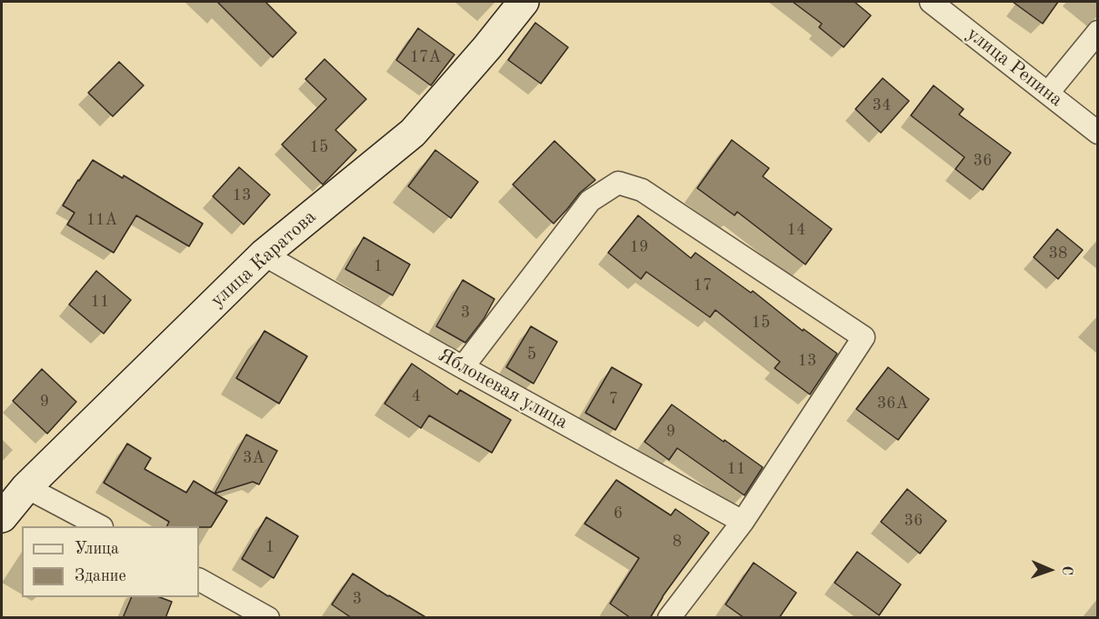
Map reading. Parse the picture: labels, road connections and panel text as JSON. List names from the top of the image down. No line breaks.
{"streets":{"street":["улица Репина","улица Каратова","Яблоневая улица"]},"crossings":[["улица Каратова","Яблоневая улица"]],"house_numbers":["17А","34","15","36","13","11А","14","19","38","1","17","11","3","15","5","13","4","7","9","36А","9","3А","11","6","36","8","1","3"],"legend":["Улица","Здание"],"north":"right"}
